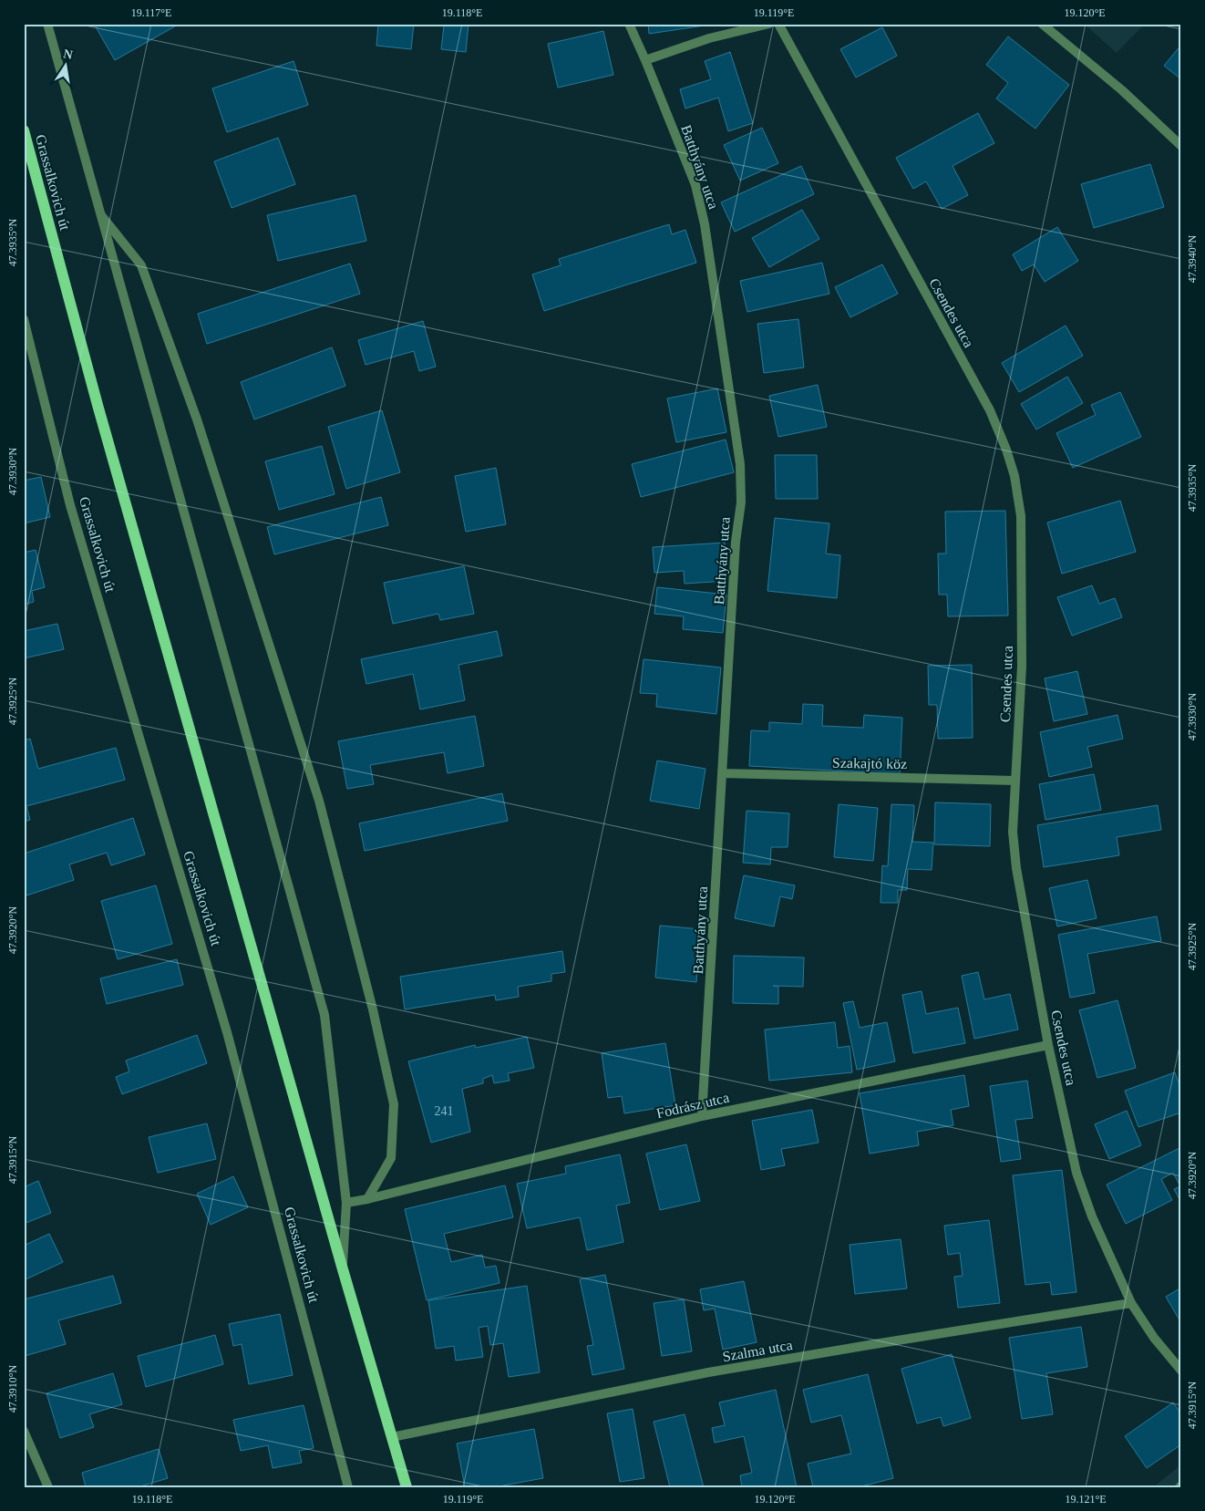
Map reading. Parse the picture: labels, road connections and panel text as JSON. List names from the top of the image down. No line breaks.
{"streets":{"main road":["Grassalkovich út"],"street":["Batthyány utca","Csendes utca","Szakajtó köz","Fodrász utca","Szalma utca"]},"crossings":[["Batthyány utca","Szakajtó köz"],["Batthyány utca","Fodrász utca"],["Grassalkovich út","Fodrász utca"],["Grassalkovich út","Szalma utca"],["Csendes utca","Szakajtó köz"],["Csendes utca","Fodrász utca"],["Csendes utca","Szalma utca"]],"house_numbers":["241"],"north":"top","coordinates":["19.117°E","19.118°E","19.119°E","19.120°E","47.3935°N","47.3940°N","47.3930°N","47.3925°N","47.3920°N","47.3915°N","47.3910°N","19.121°E"]}
